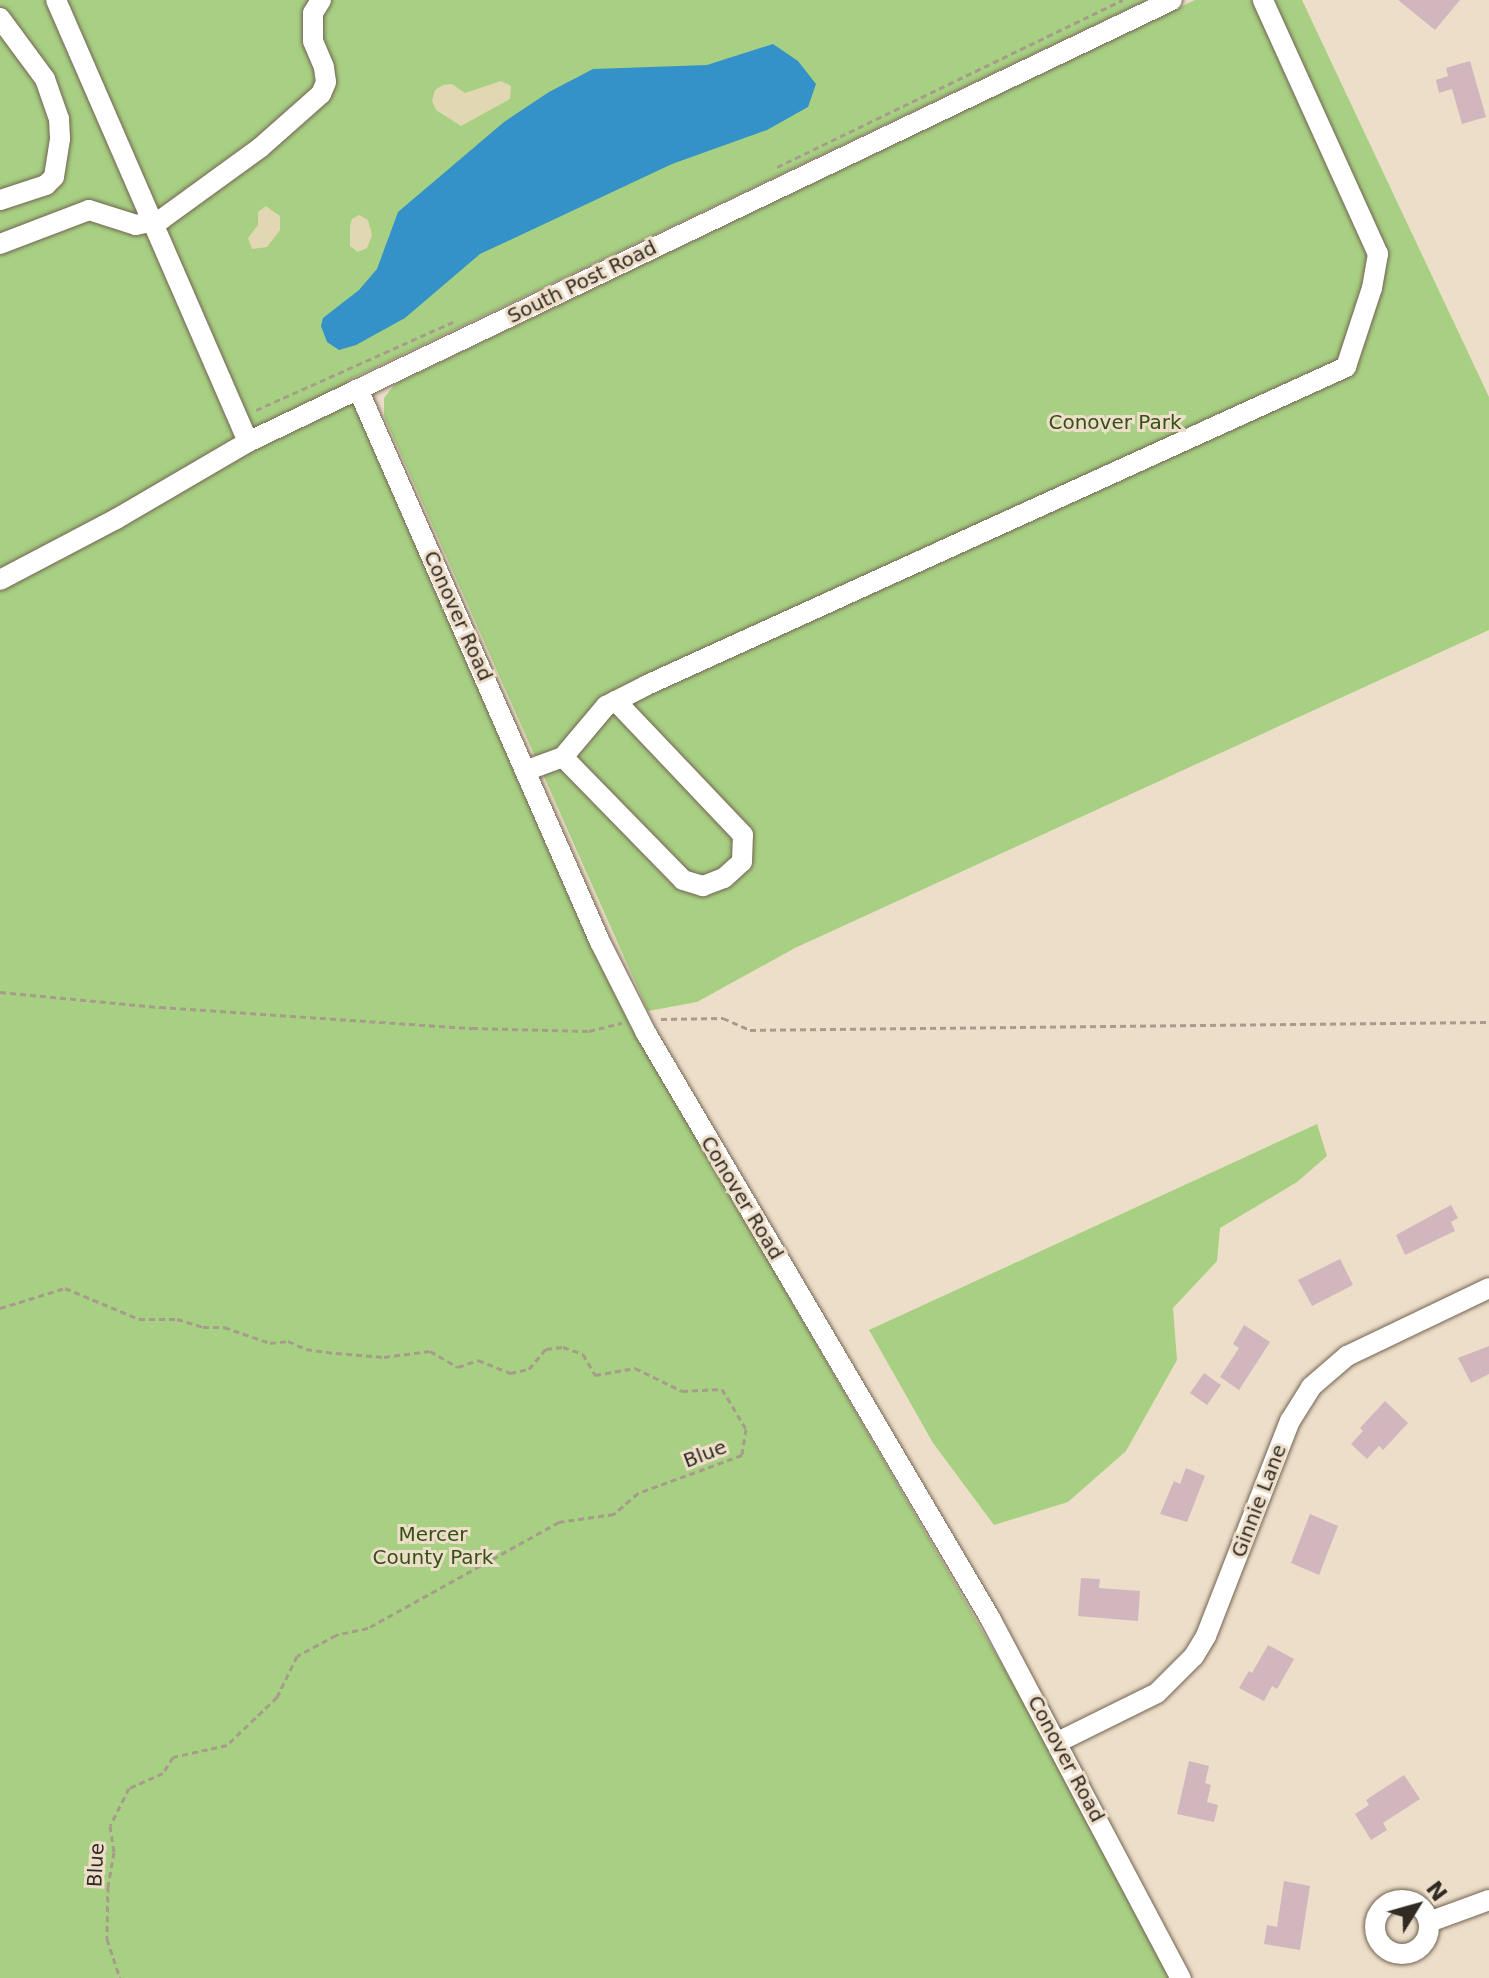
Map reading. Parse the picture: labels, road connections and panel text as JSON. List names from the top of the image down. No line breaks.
{"streets":{"street":["South Post Road","Conover Road","Ginnie Lane"],"path":["Blue"]},"crossings":[["South Post Road","Conover Road"],["Conover Road","Ginnie Lane"]],"parks":["Conover Park","Mercer County Park"],"north":"top right"}
